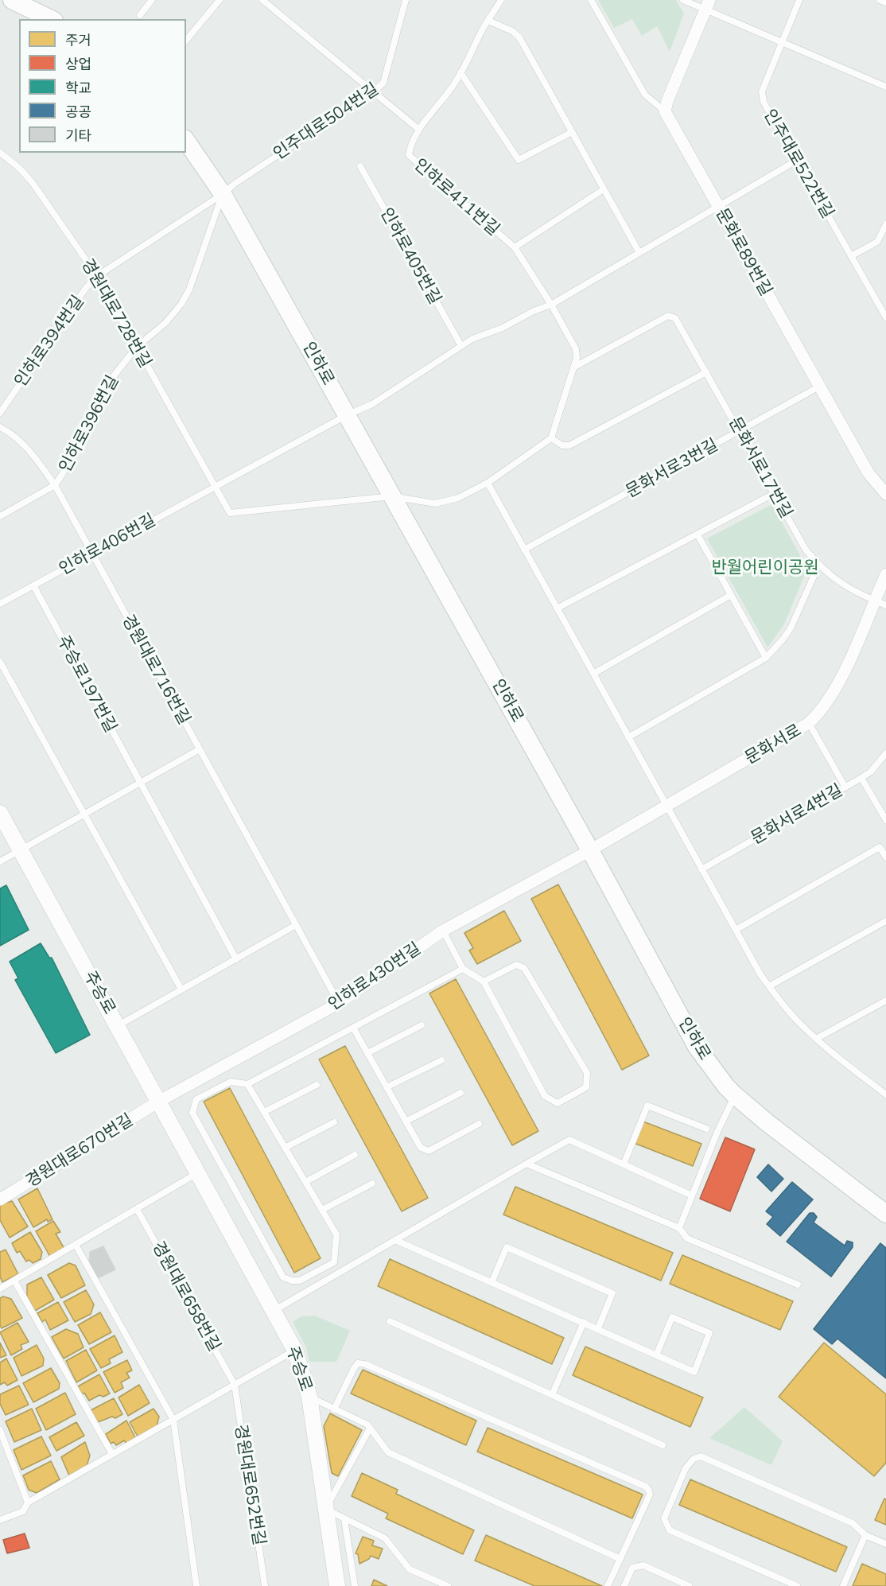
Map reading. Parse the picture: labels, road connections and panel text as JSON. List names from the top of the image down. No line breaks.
{"streets":{"main road":["인하로"],"street":["문화로89번길","문화서로","인하로430번길","주승로","경원대로670번길"],"lane":["인주대로504번길","인주대로522번길","인하로411번길","인하로405번길","경원대로728번길","인하로394번길","인하로396번길","문화서로17번길","문화서로3번길","인하로406번길","경원대로716번길","주승로197번길","문화서로4번길","경원대로658번길","경원대로652번길"]},"crossings":[["인주대로504번길","인하로394번길"],["인주대로504번길","인하로"],["인주대로504번길","인하로396번길"],["인하로411번길","문화서로17번길"],["문화로89번길","문화서로3번길"],["경원대로728번길","인하로394번길"],["경원대로728번길","인하로396번길"],["경원대로728번길","인하로406번길"],["인하로394번길","인하로"],["인하로394번길","인하로396번길"],["인하로","인하로396번길"],["인하로","인하로406번길"],["인하로","문화서로"],["인하로","인하로430번길"],["인하로396번길","경원대로716번길"],["문화서로17번길","문화서로3번길"],["문화서로17번길","문화서로"],["인하로406번길","경원대로716번길"],["인하로406번길","주승로197번길"],["경원대로716번길","인하로430번길"],["문화서로","인하로430번길"],["인하로430번길","주승로"],["인하로430번길","경원대로670번길"],["주승로","경원대로670번길"],["경원대로658번길","경원대로652번길"]],"parks":["반월어린이공원"],"legend":["주거","상업","학교","공공","기타"]}
